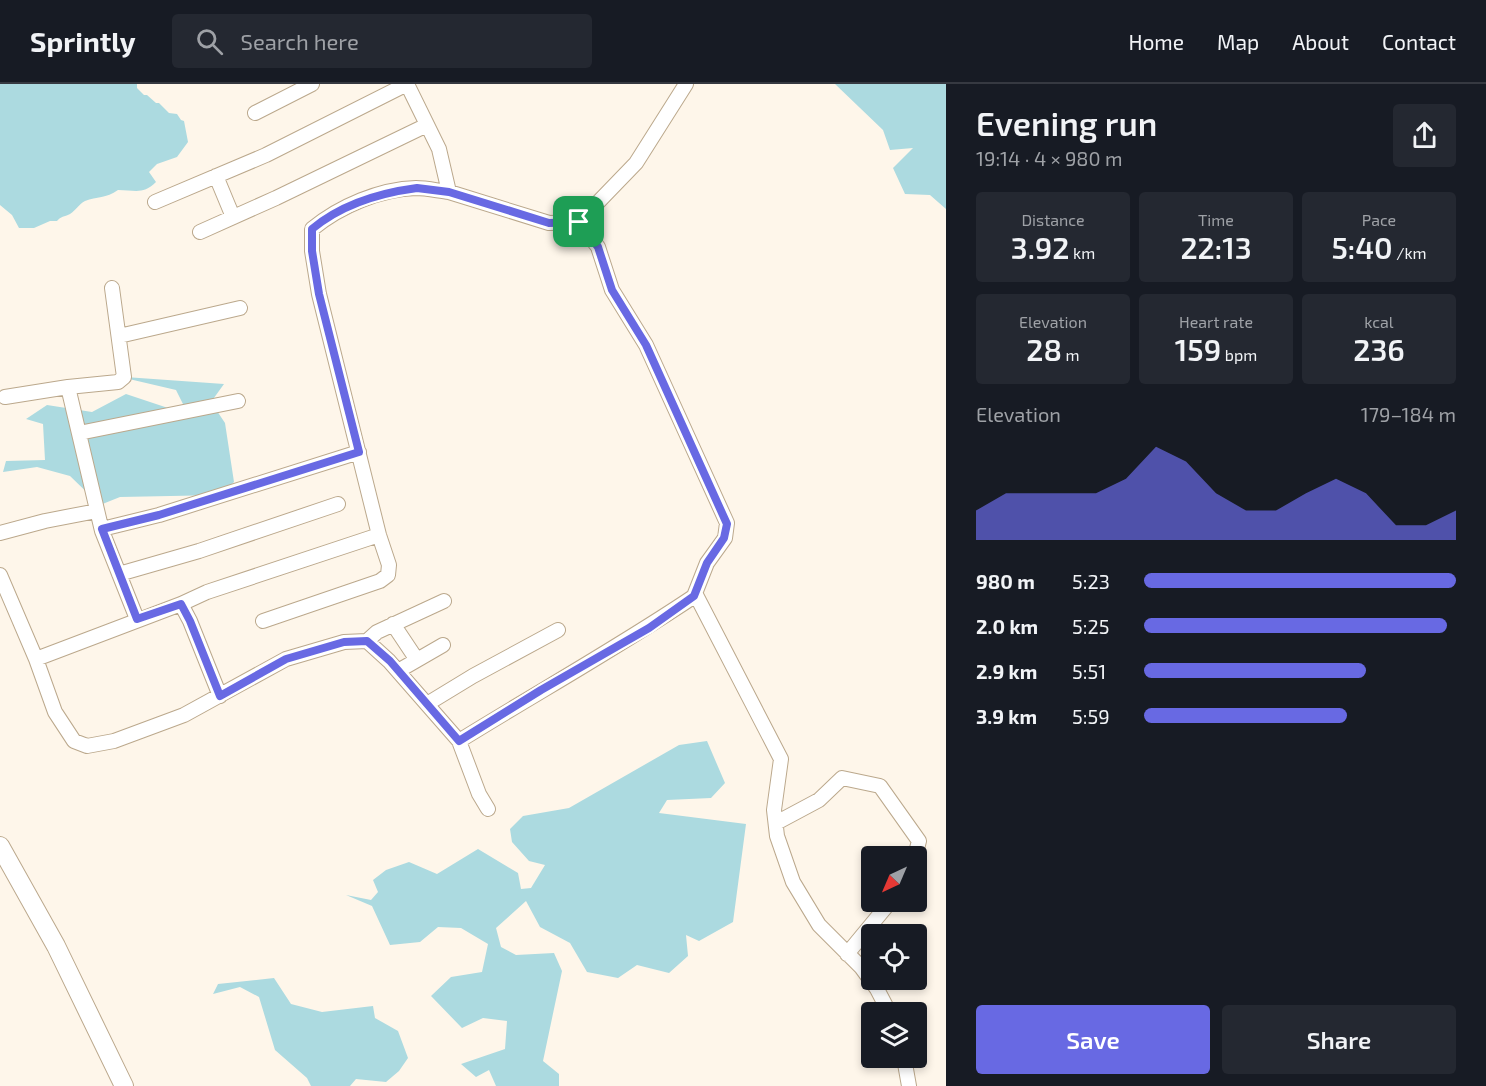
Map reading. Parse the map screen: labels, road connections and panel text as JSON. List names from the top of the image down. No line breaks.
{"north":"bottom left","page":{"header":"Sprintly","search":"Search here","nav":["Home","Map","About","Contact"],"heading":["Evening run","19:14 · 4 × 980 m"],"stats":[["Distance","3.92 km"],["Time","22:13"],["Pace","5:40 /km"],["Elevation","28 m"],["Heart rate","159 bpm"],["kcal","236"]],"chart":["Elevation","179–184 m"],"list":[{"name":"980 m","note":"5:23"},{"name":"2.0 km","note":"5:25"},{"name":"2.9 km","note":"5:51"},{"name":"3.9 km","note":"5:59"}],"buttons":["Save","Share"]}}
